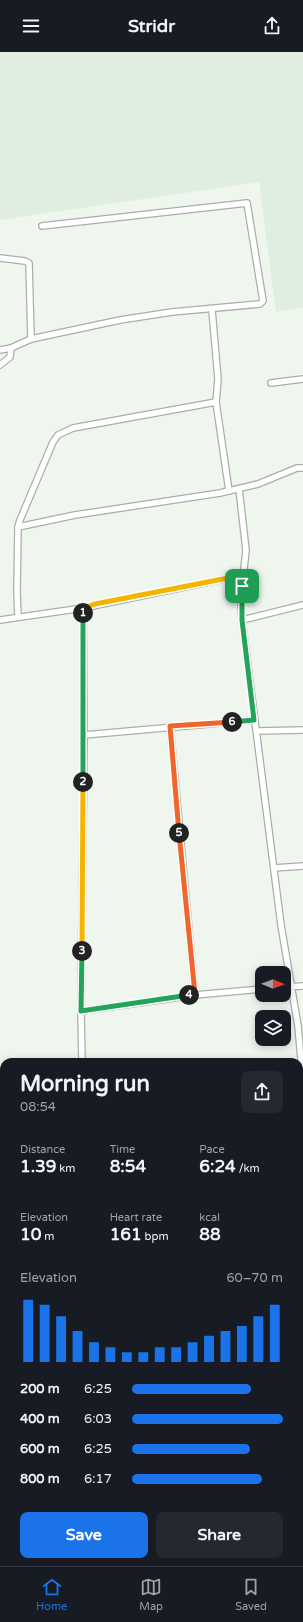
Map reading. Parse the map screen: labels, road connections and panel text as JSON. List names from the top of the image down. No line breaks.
{"north":"right","page":{"header":"Stridr","pins":["1","6","2","5","3","4"],"heading":["Morning run","08:54"],"stats":[["Distance","1.39 km"],["Time","8:54"],["Pace","6:24 /km"],["Elevation","10 m"],["Heart rate","161 bpm"],["kcal","88"]],"chart":["Elevation","60–70 m"],"list":[{"name":"200 m","note":"6:25"},{"name":"400 m","note":"6:03"},{"name":"600 m","note":"6:25"},{"name":"800 m","note":"6:17"}],"buttons":["Save","Share"],"tabs":["Home","Map","Saved"]}}
